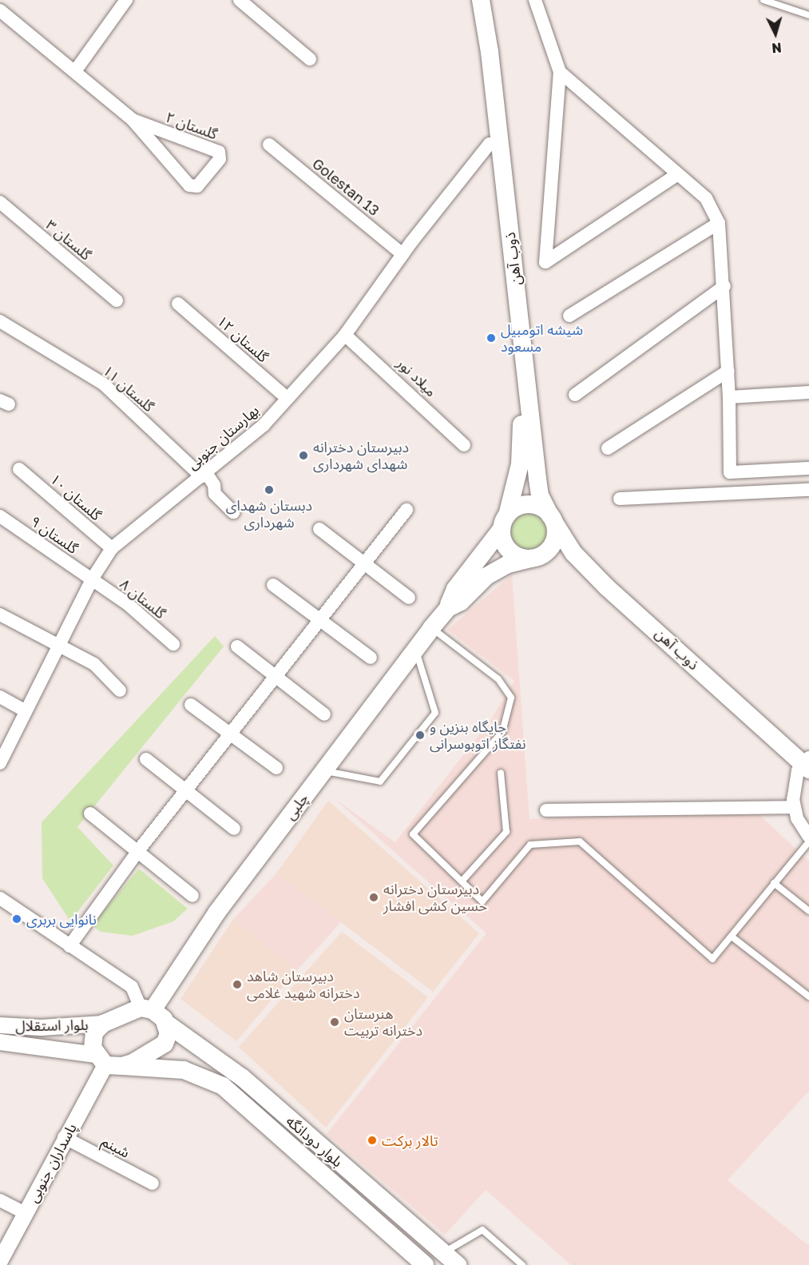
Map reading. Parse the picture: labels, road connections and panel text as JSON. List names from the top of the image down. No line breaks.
{"streets":{"main road":["ذوب آهن","چلبی","بلوار دودانگه"],"street":["گلستان ۲","Golestan 13","گلستان ۳","گلستان ۱۲","میلاد نور","گلستان ۱۱","بهارستان جنوبی","گلستان ۱۰","گلستان ۹","گلستان ۸","بلوار استقلال","شبنم","پاسداران جنوبی"]},"crossings":[["Golestan 13","بهارستان جنوبی"],["ذوب آهن","بهارستان جنوبی"],["گلستان ۱۲","بهارستان جنوبی"],["میلاد نور","بهارستان جنوبی"],["گلستان ۱۱","بهارستان جنوبی"],["بهارستان جنوبی","گلستان ۱۰"],["بهارستان جنوبی","گلستان ۹"],["بهارستان جنوبی","گلستان ۸"],["گلستان ۹","گلستان ۸"],["چلبی","بلوار دودانگه"],["بلوار استقلال","بلوار دودانگه"],["بلوار استقلال","پاسداران جنوبی"],["بلوار دودانگه","پاسداران جنوبی"],["شبنم","پاسداران جنوبی"]],"places":["شیشه اتومبیل مسعود","دبیرستان دخترانه شهدای شهرداری","دبستان شهدای شهرداری","جایگاه بنزین و نفتگاز اتوبوسرانی","دبیرستان دخترانه حسین کشی افشار","نانوایی بربری","دبیرستان شاهد دخترانه شهید غلامی","هنرستان دخترانه تربیت","تالار برکت"],"north":"bottom"}
